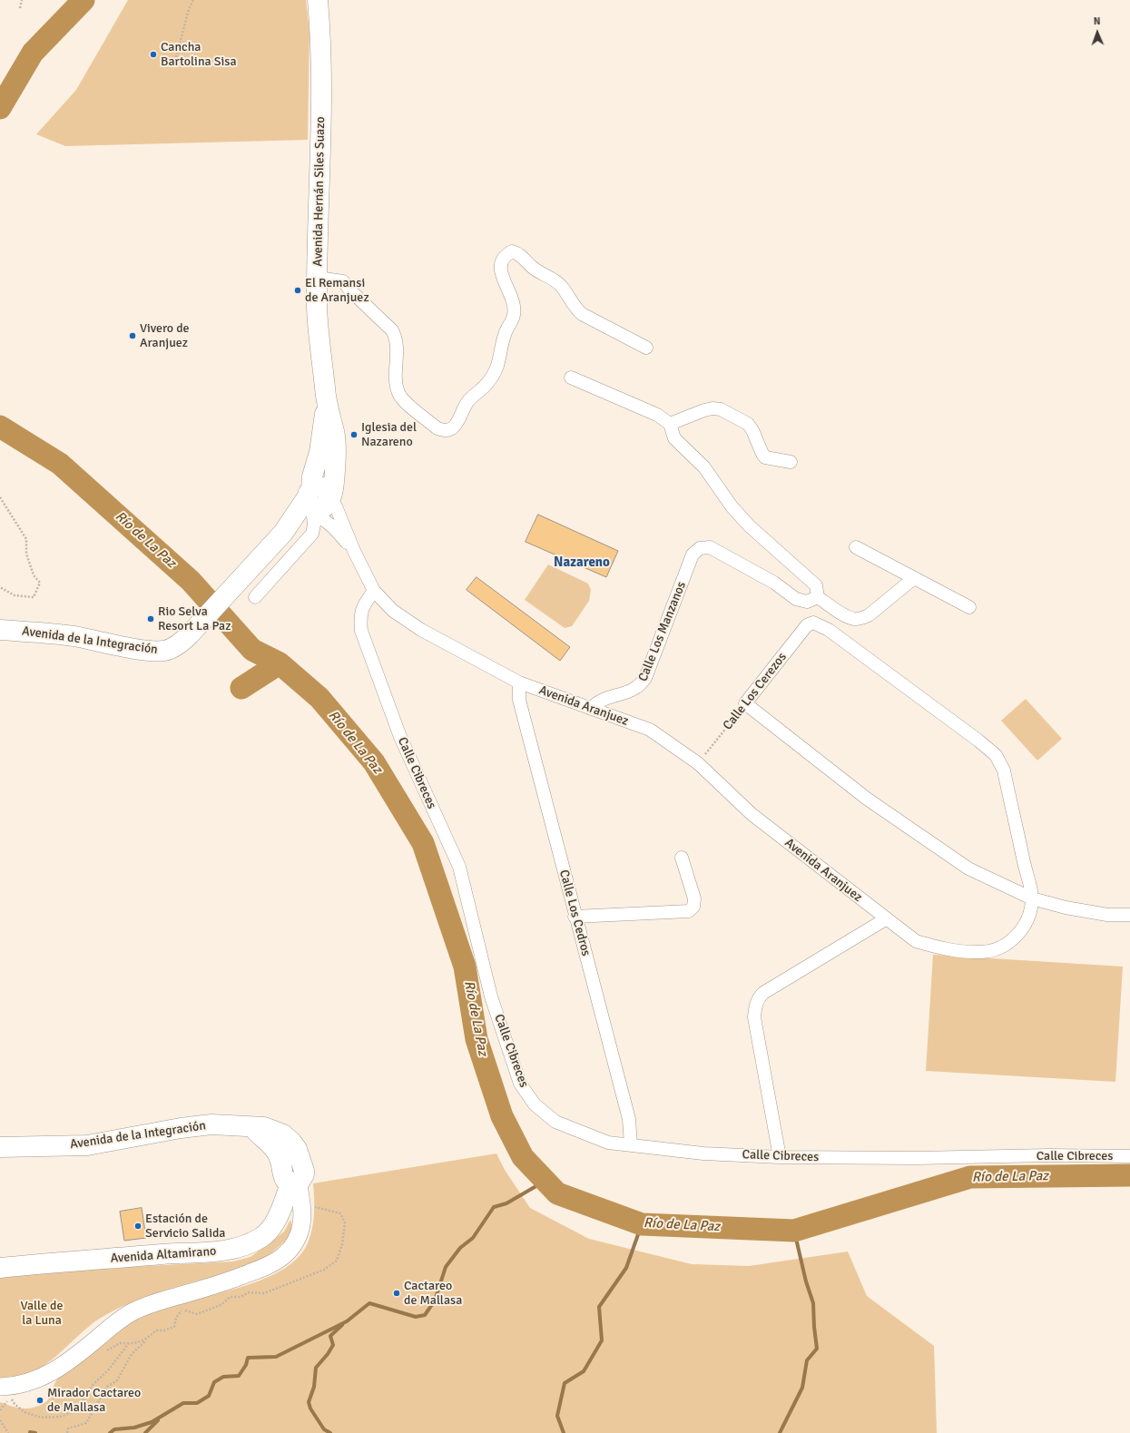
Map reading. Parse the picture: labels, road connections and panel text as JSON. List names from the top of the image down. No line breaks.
{"streets":{"main road":["Avenida Hernán Siles Suazo","Avenida de la Integración","Avenida Altamirano"],"street":["Calle Los Manzanos","Calle Los Cerezos","Avenida Aranjuez","Calle Cibreces","Calle Los Cedros"]},"crossings":[["Avenida Hernán Siles Suazo","Avenida de la Integración"],["Avenida Hernán Siles Suazo","Avenida Aranjuez"],["Calle Los Manzanos","Avenida Aranjuez"],["Avenida de la Integración","Avenida Aranjuez"],["Avenida de la Integración","Avenida Altamirano"],["Calle Los Cerezos","Avenida Aranjuez"],["Avenida Aranjuez","Calle Cibreces"],["Avenida Aranjuez","Calle Los Cedros"],["Calle Cibreces","Calle Los Cedros"]],"districts":["Nazareno"],"water":["Río de La Paz"],"parks":["Valle de la Luna"],"places":["Cancha Bartolina Sisa","El Remansi de Aranjuez","Vivero de Aranjuez","Iglesia del Nazareno","Rio Selva Resort La Paz","Estación de Servicio Salida","Cactareo de Mallasa","Mirador Cactareo de Mallasa"],"north":"top"}
